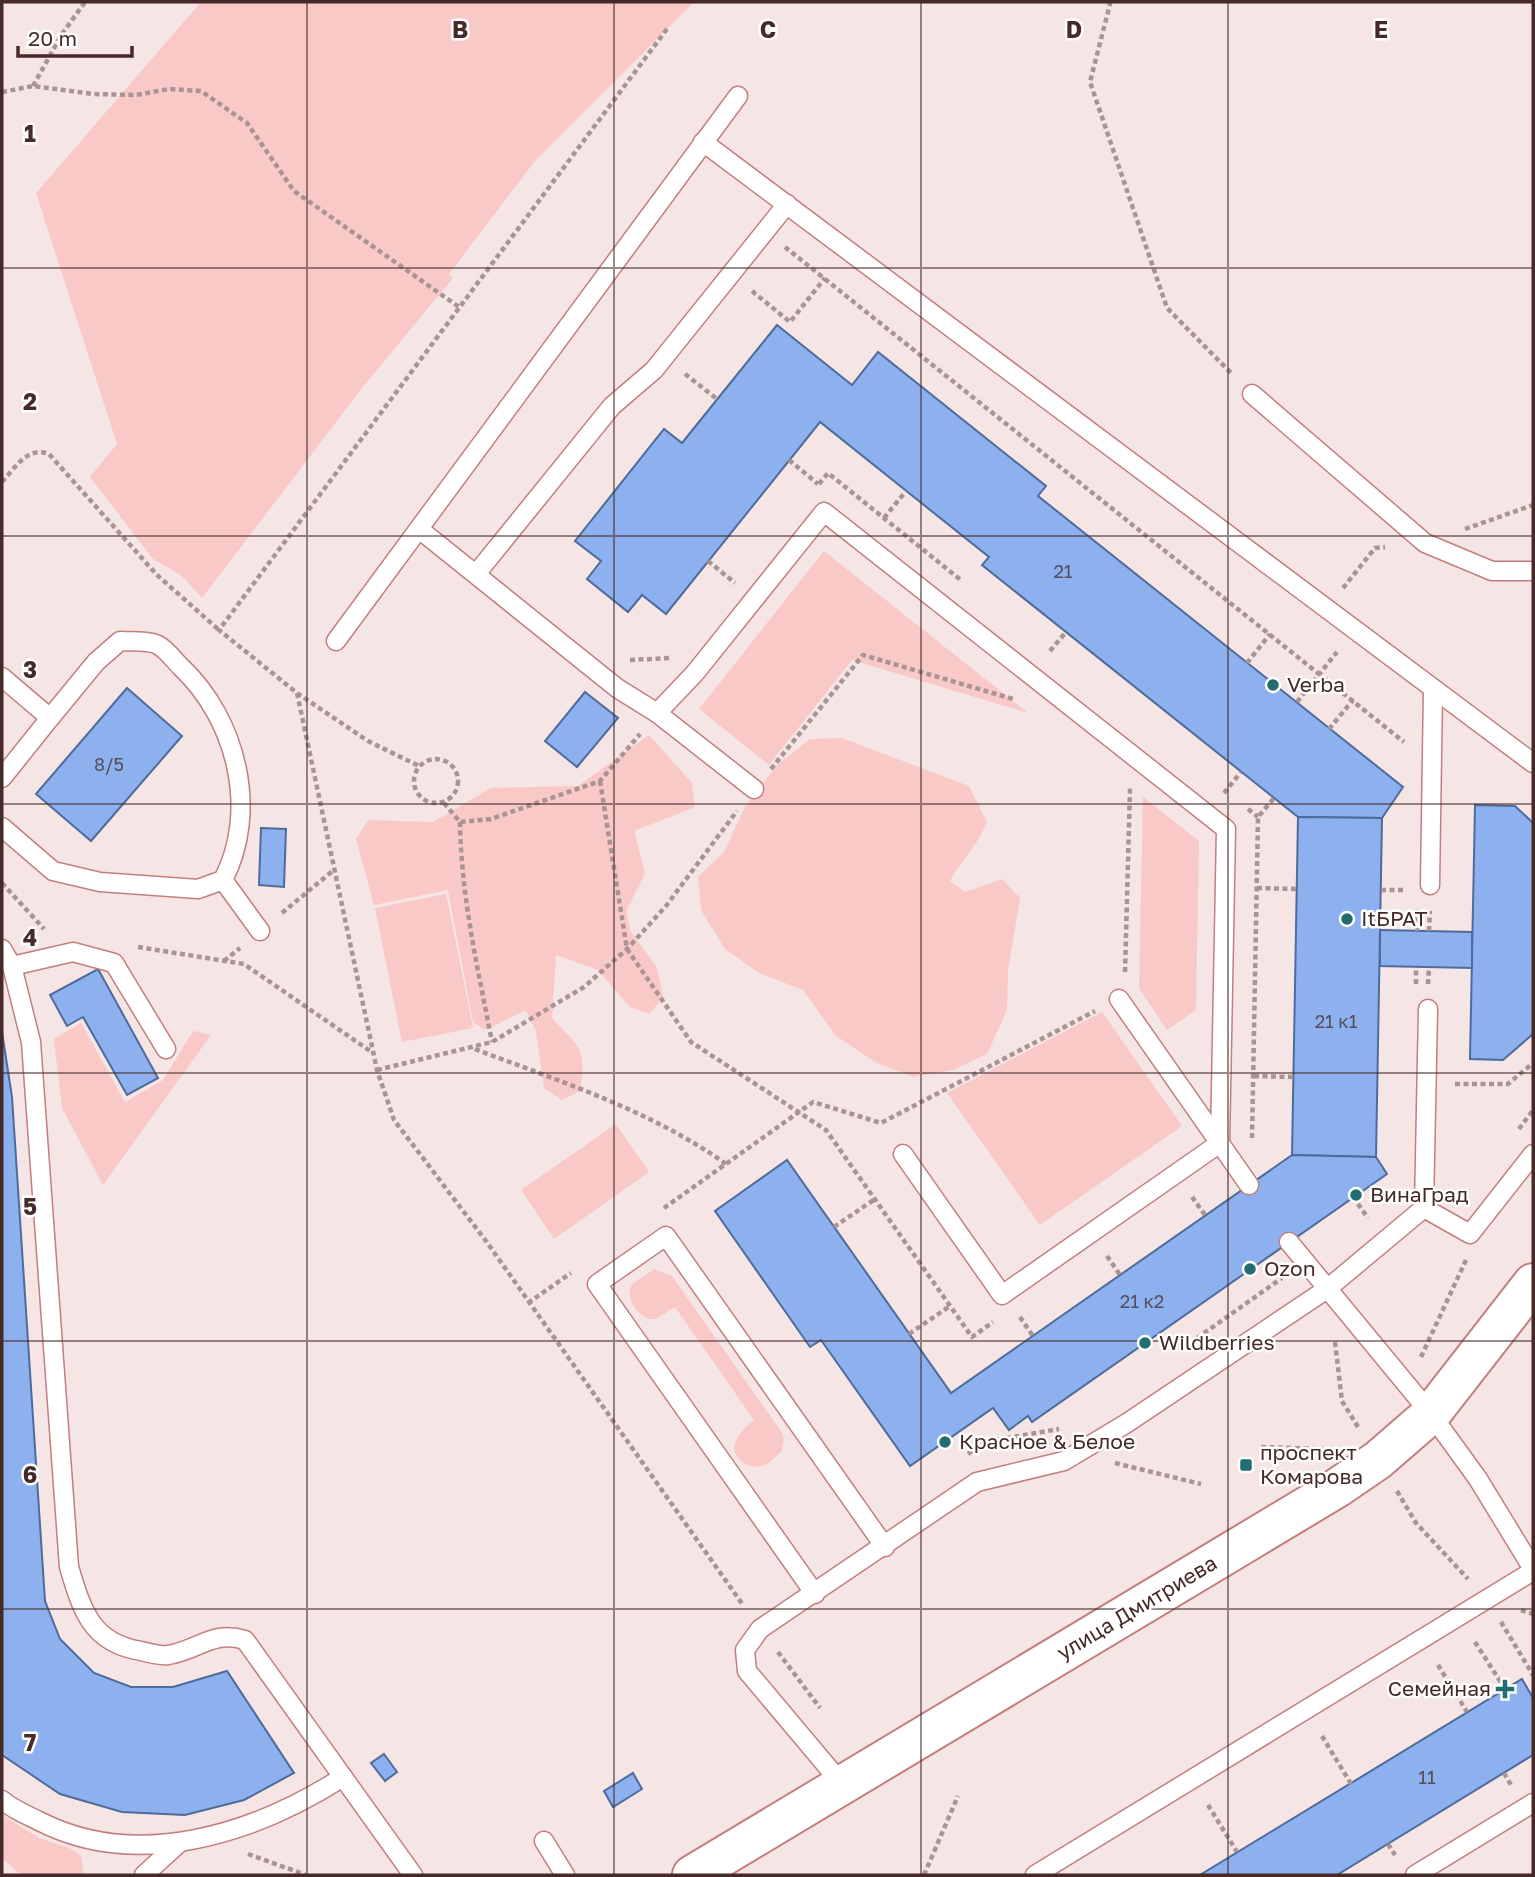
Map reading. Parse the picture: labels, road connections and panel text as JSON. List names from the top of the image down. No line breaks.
{"streets":{"main road":["улица Дмитриева"]},"places":{"other":["Verba","ItБРАТ","ВинаГрад","Ozon","Wildberries","Красное & Белое"],"transit":["проспект Комарова"],"health":["Семейная"]},"house_numbers":["21","8/5","21 к1","21 к2","11"],"scale_bar":"20 m","grid":{"columns":["B","C","D","E"],"rows":["1","2","3","4","5","6","7"]}}
